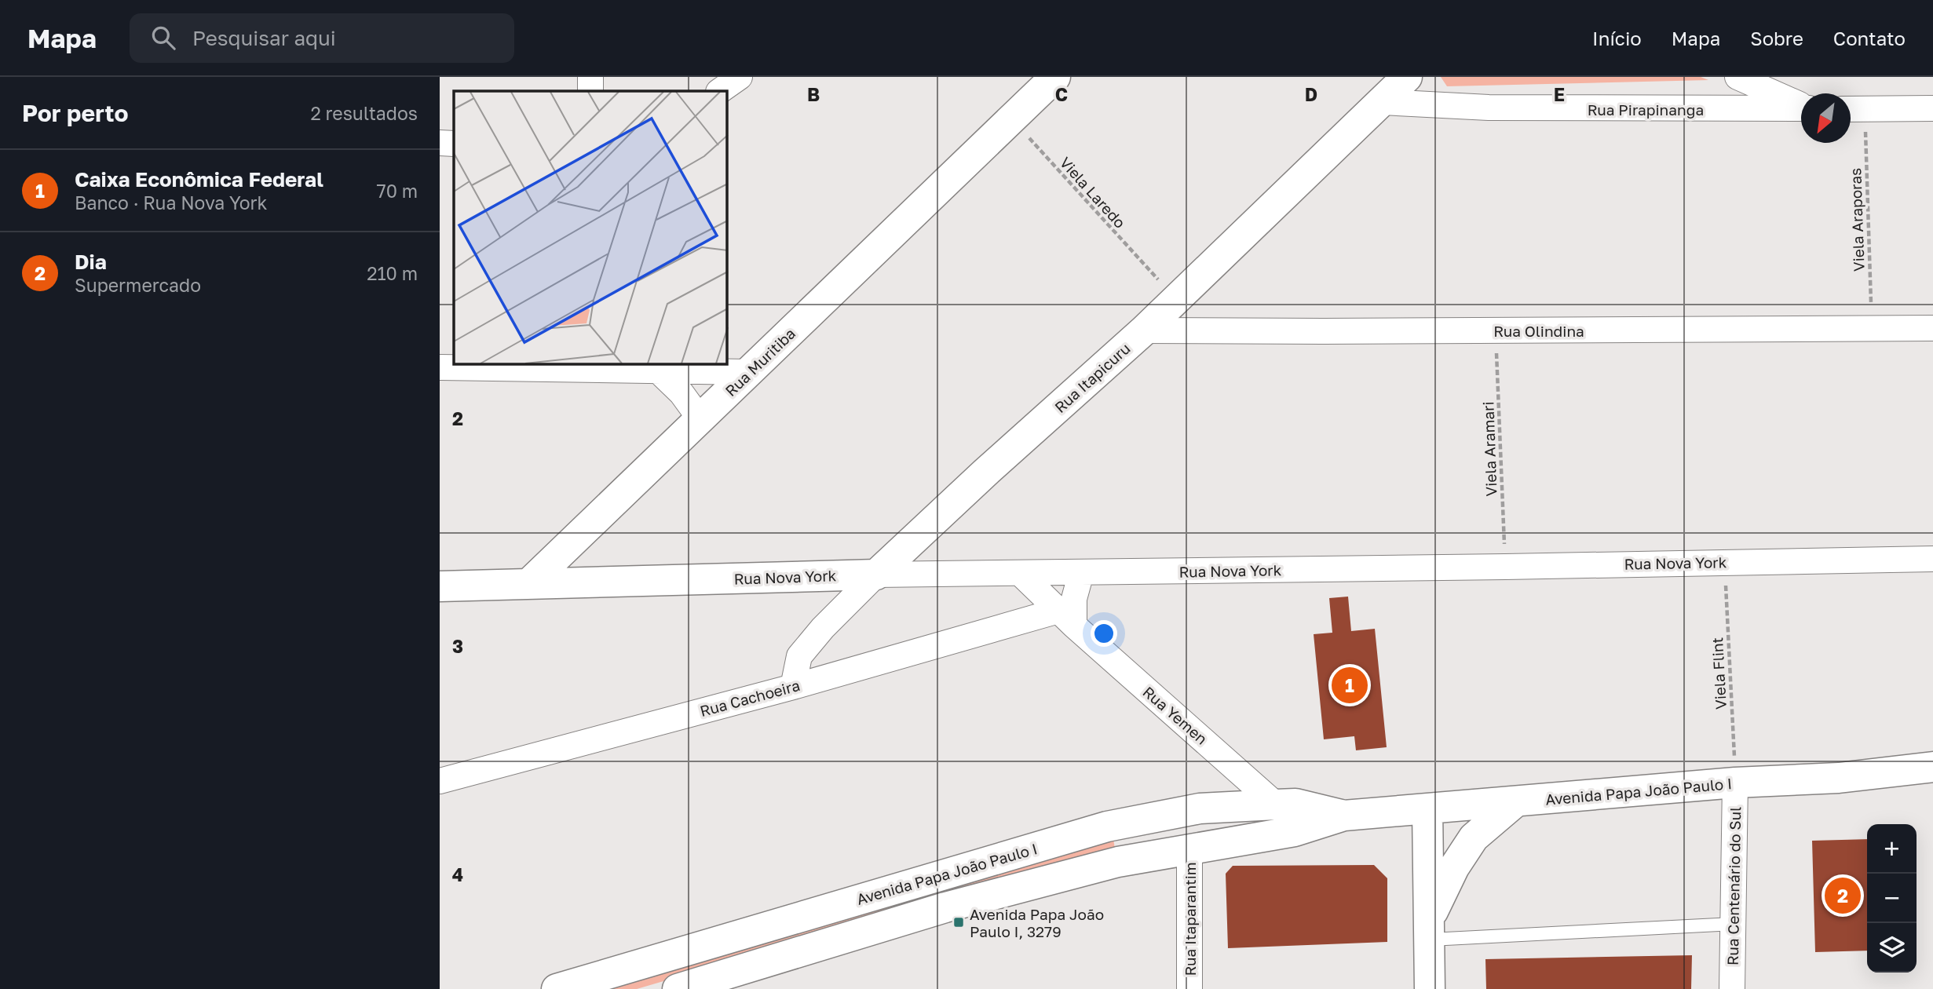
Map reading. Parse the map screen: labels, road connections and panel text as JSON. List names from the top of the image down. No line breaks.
{"streets":{"main road":["Rua Muritiba","Rua Itapicuru","Rua Nova York","Avenida Papa João Paulo I"],"street":["Rua Pirapinanga","Rua Olindina","Rua Cachoeira","Rua Yemen","Rua Centenário do Sul","Rua Itaparantim"],"path":["Viela Laredo","Viela Araporas","Viela Aramari","Viela Flint"]},"crossings":[["Rua Pirapinanga","Rua Itapicuru"],["Viela Laredo","Rua Muritiba"],["Viela Araporas","Rua Olindina"],["Rua Olindina","Rua Itapicuru"],["Rua Olindina","Viela Aramari"],["Rua Muritiba","Rua Nova York"],["Rua Itapicuru","Rua Nova York"],["Rua Itapicuru","Rua Cachoeira"],["Viela Aramari","Rua Nova York"],["Rua Nova York","Viela Flint"],["Rua Nova York","Rua Yemen"],["Viela Flint","Avenida Papa João Paulo I"],["Viela Flint","Rua Centenário do Sul"],["Rua Cachoeira","Rua Yemen"],["Rua Yemen","Avenida Papa João Paulo I"],["Avenida Papa João Paulo I","Rua Centenário do Sul"],["Avenida Papa João Paulo I","Rua Itaparantim"]],"places":{"transit":["Avenida Papa João Paulo I, 3279"]},"north":"bottom left","page":{"header":"Mapa","search":"Pesquisar aqui","nav":["Início","Mapa","Sobre","Contato"],"heading":["Por perto","2 resultados"],"list":[{"mark":"1","name":"Caixa Econômica Federal","note":"Banco · Rua Nova York","value":"70 m"},{"mark":"2","name":"Dia","note":"Supermercado","value":"210 m"}],"pins":["1","2"],"map_buttons":["+","−"]},"grid":{"columns":["B","C","D","E"],"rows":["2","3","4"]}}
